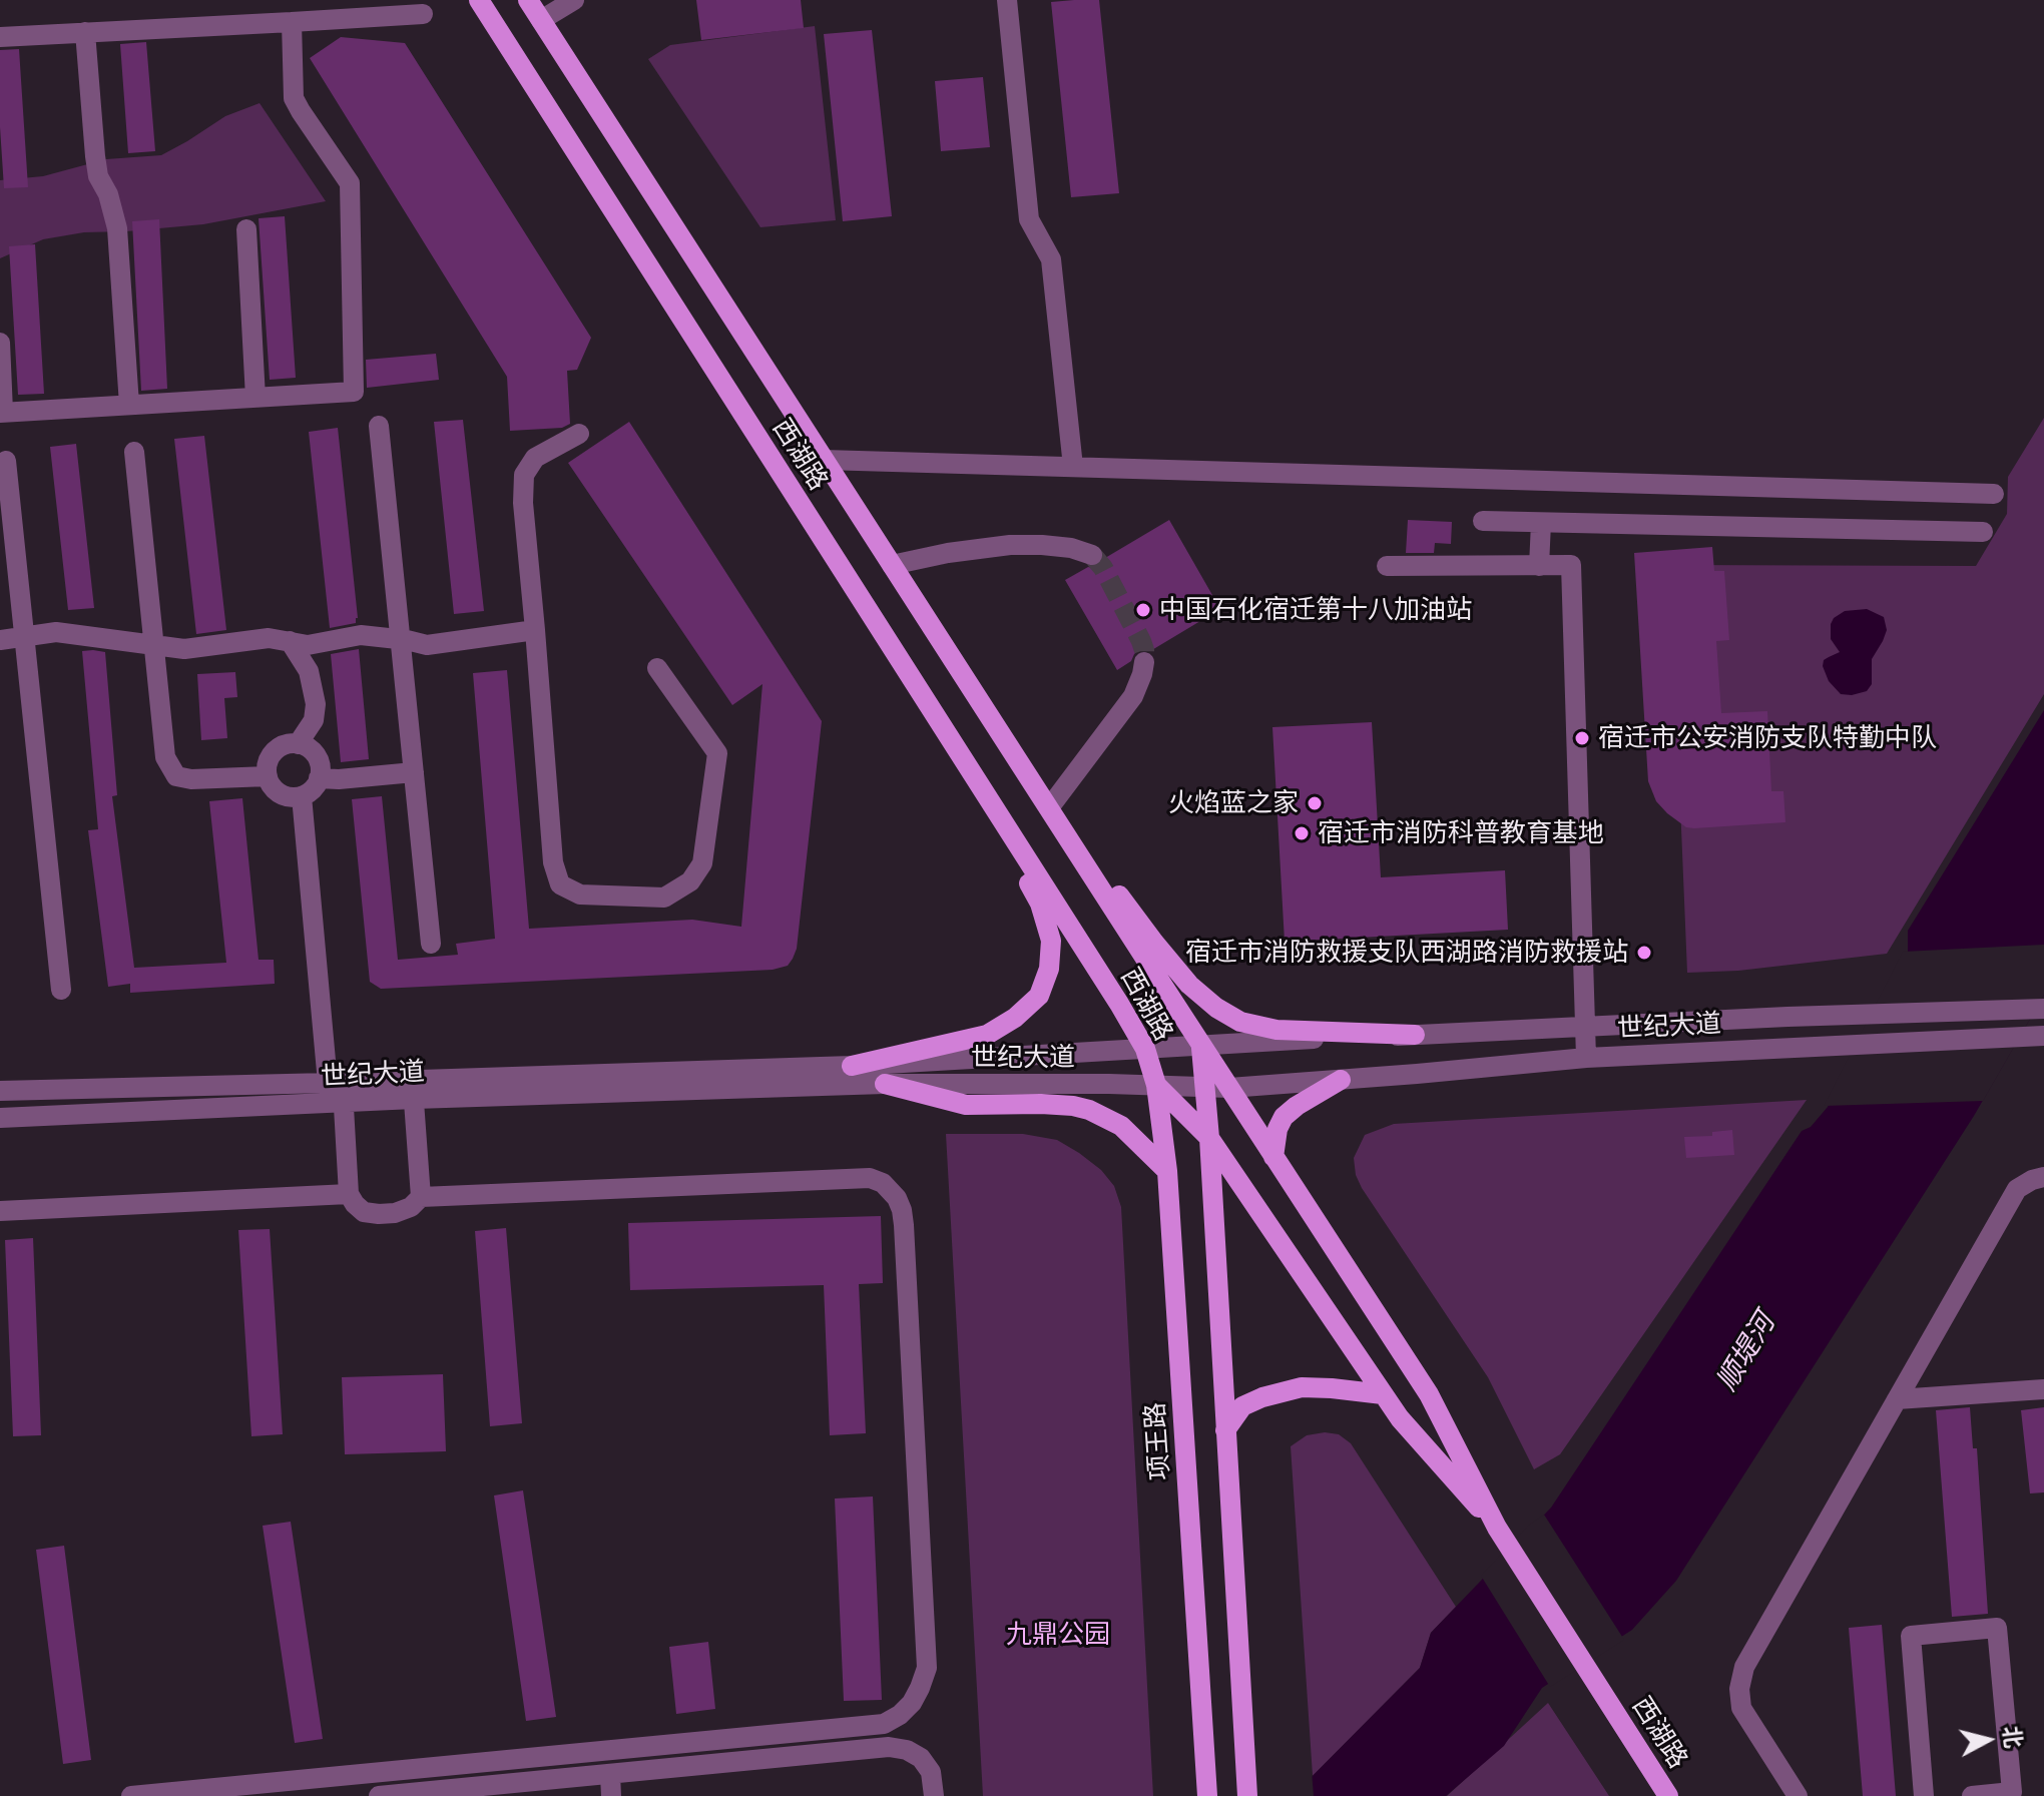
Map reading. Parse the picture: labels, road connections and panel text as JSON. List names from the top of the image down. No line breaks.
{"streets":{"main road":["西湖路","项王路"],"street":["世纪大道"]},"crossings":[["西湖路","世纪大道"],["西湖路","项王路"],["世纪大道","项王路"]],"water":["顺堤河"],"parks":["九鼎公园"],"places":["中国石化宿迁第十八加油站","宿迁市公安消防支队特勤中队","火焰蓝之家","宿迁市消防科普教育基地","宿迁市消防救援支队西湖路消防救援站"],"north":"right"}
